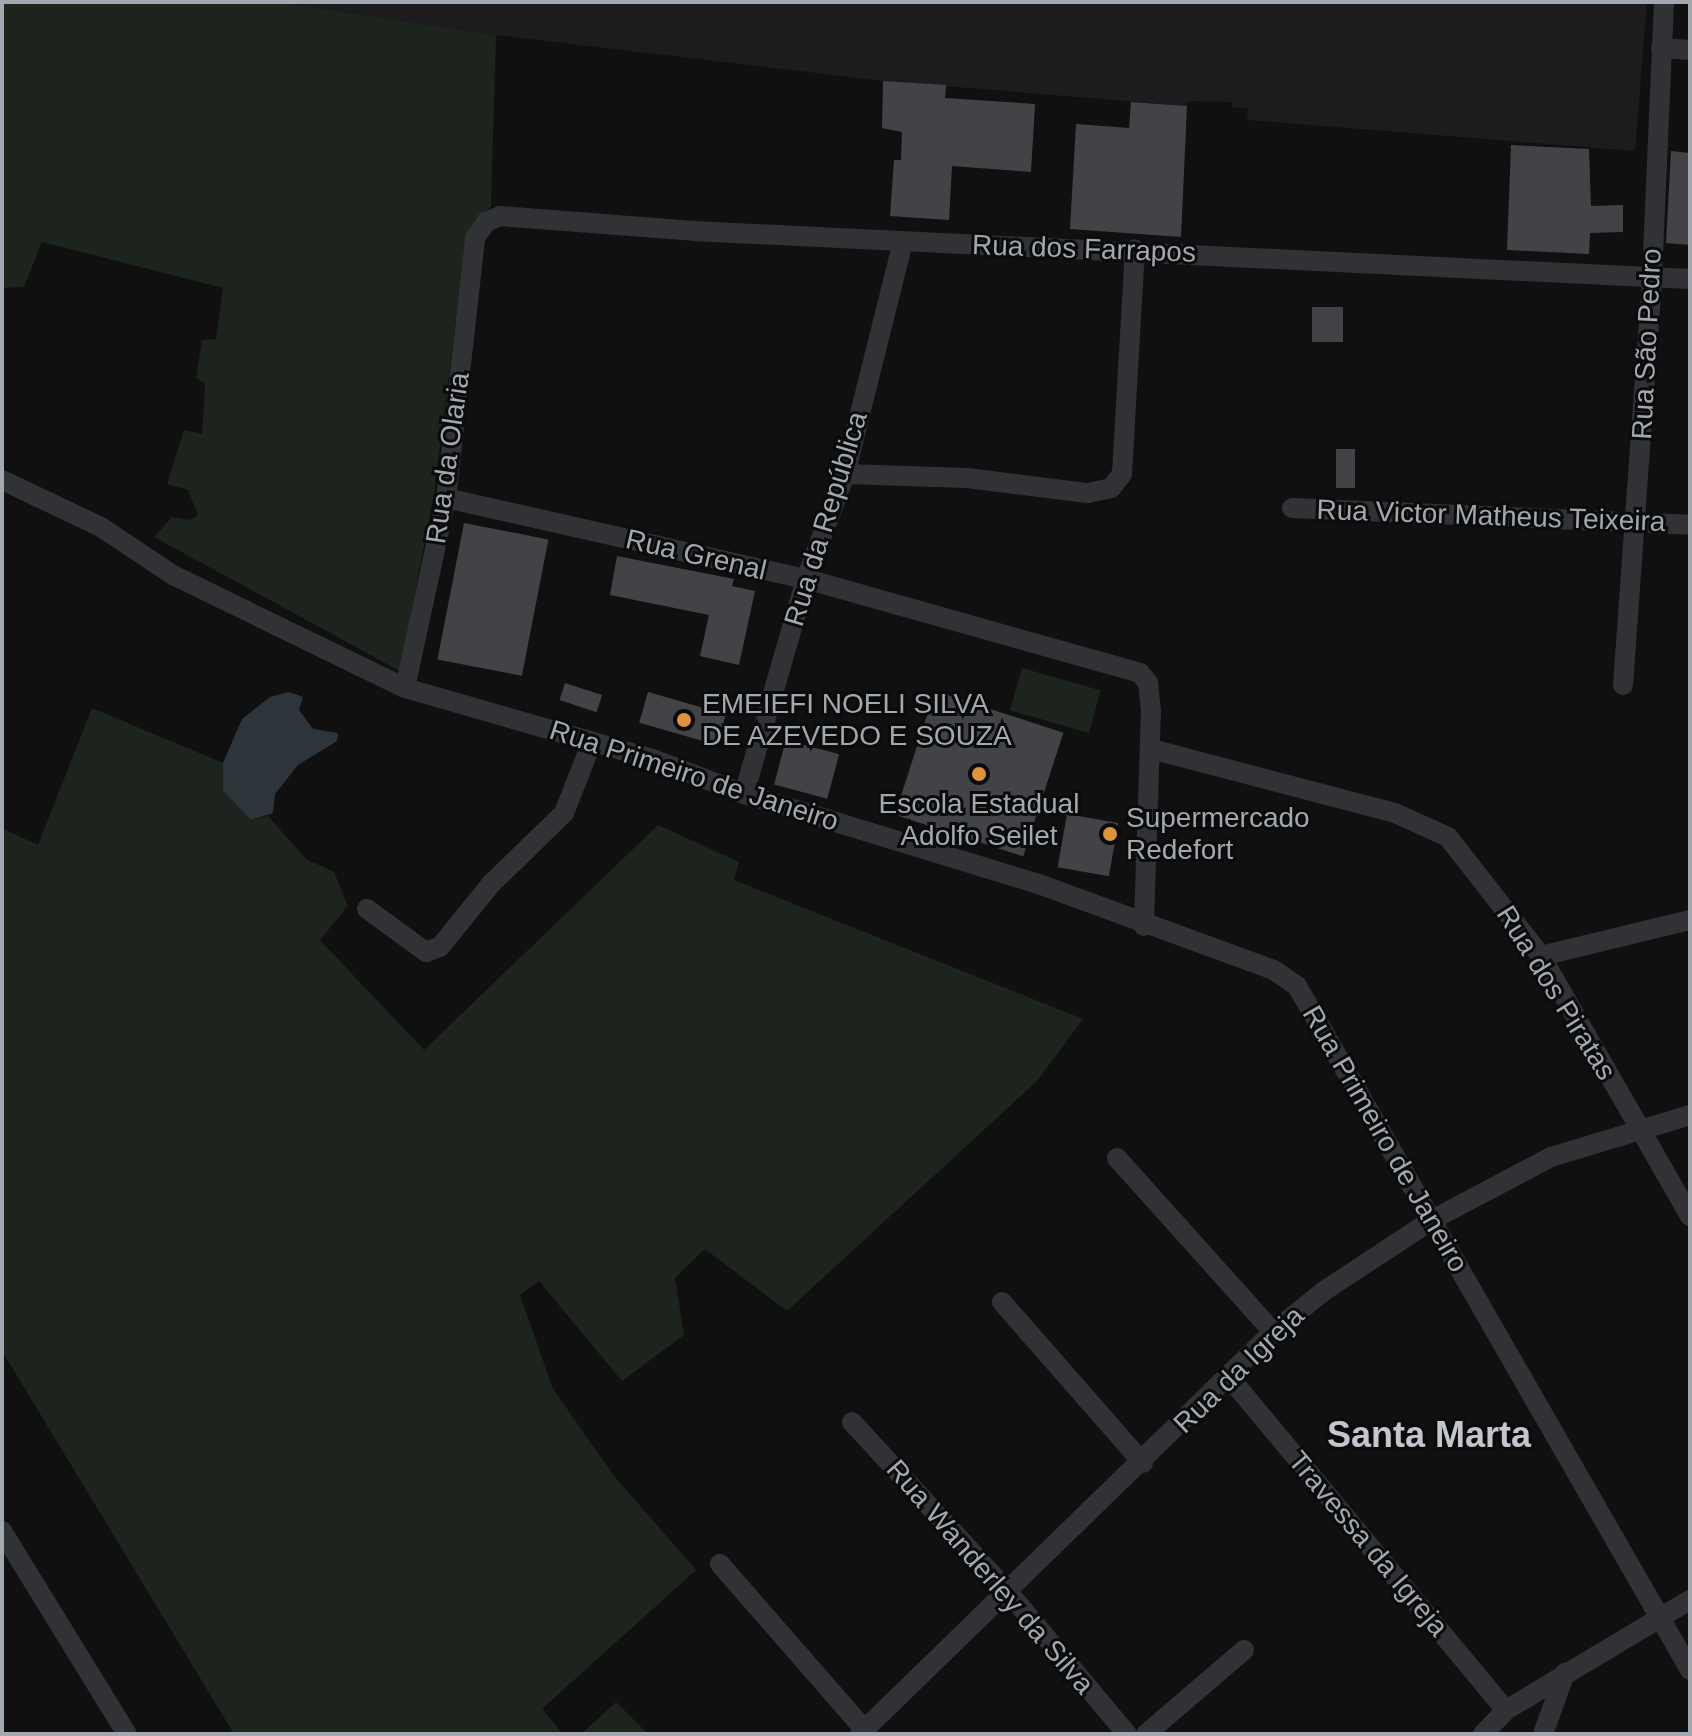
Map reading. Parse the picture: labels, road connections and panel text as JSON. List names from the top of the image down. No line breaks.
{"streets":{"street":["Rua dos Farrapos","Rua São Pedro","Rua da Olaria","Rua Victor Matheus Teixeira","Rua da República","Rua Grenal","Rua Primeiro de Janeiro","Rua dos Piratas","Rua da Igreja","Travessa da Igreja","Rua Wanderley da Silva"]},"crossings":[["Rua dos Farrapos","Rua São Pedro"],["Rua dos Farrapos","Rua da Olaria"],["Rua dos Farrapos","Rua da República"],["Rua São Pedro","Rua Victor Matheus Teixeira"],["Rua da Olaria","Rua Grenal"],["Rua da Olaria","Rua Primeiro de Janeiro"],["Rua da República","Rua Grenal"],["Rua da República","Rua Primeiro de Janeiro"],["Rua Grenal","Rua dos Piratas"],["Rua Primeiro de Janeiro","Rua da Igreja"],["Rua dos Piratas","Rua da Igreja"],["Rua da Igreja","Travessa da Igreja"],["Rua da Igreja","Rua Wanderley da Silva"]],"districts":["Santa Marta"],"places":["EMEIEFI NOELI SILVA DE AZEVEDO E SOUZA","Escola Estadual Adolfo Seilet","Supermercado Redefort"]}
